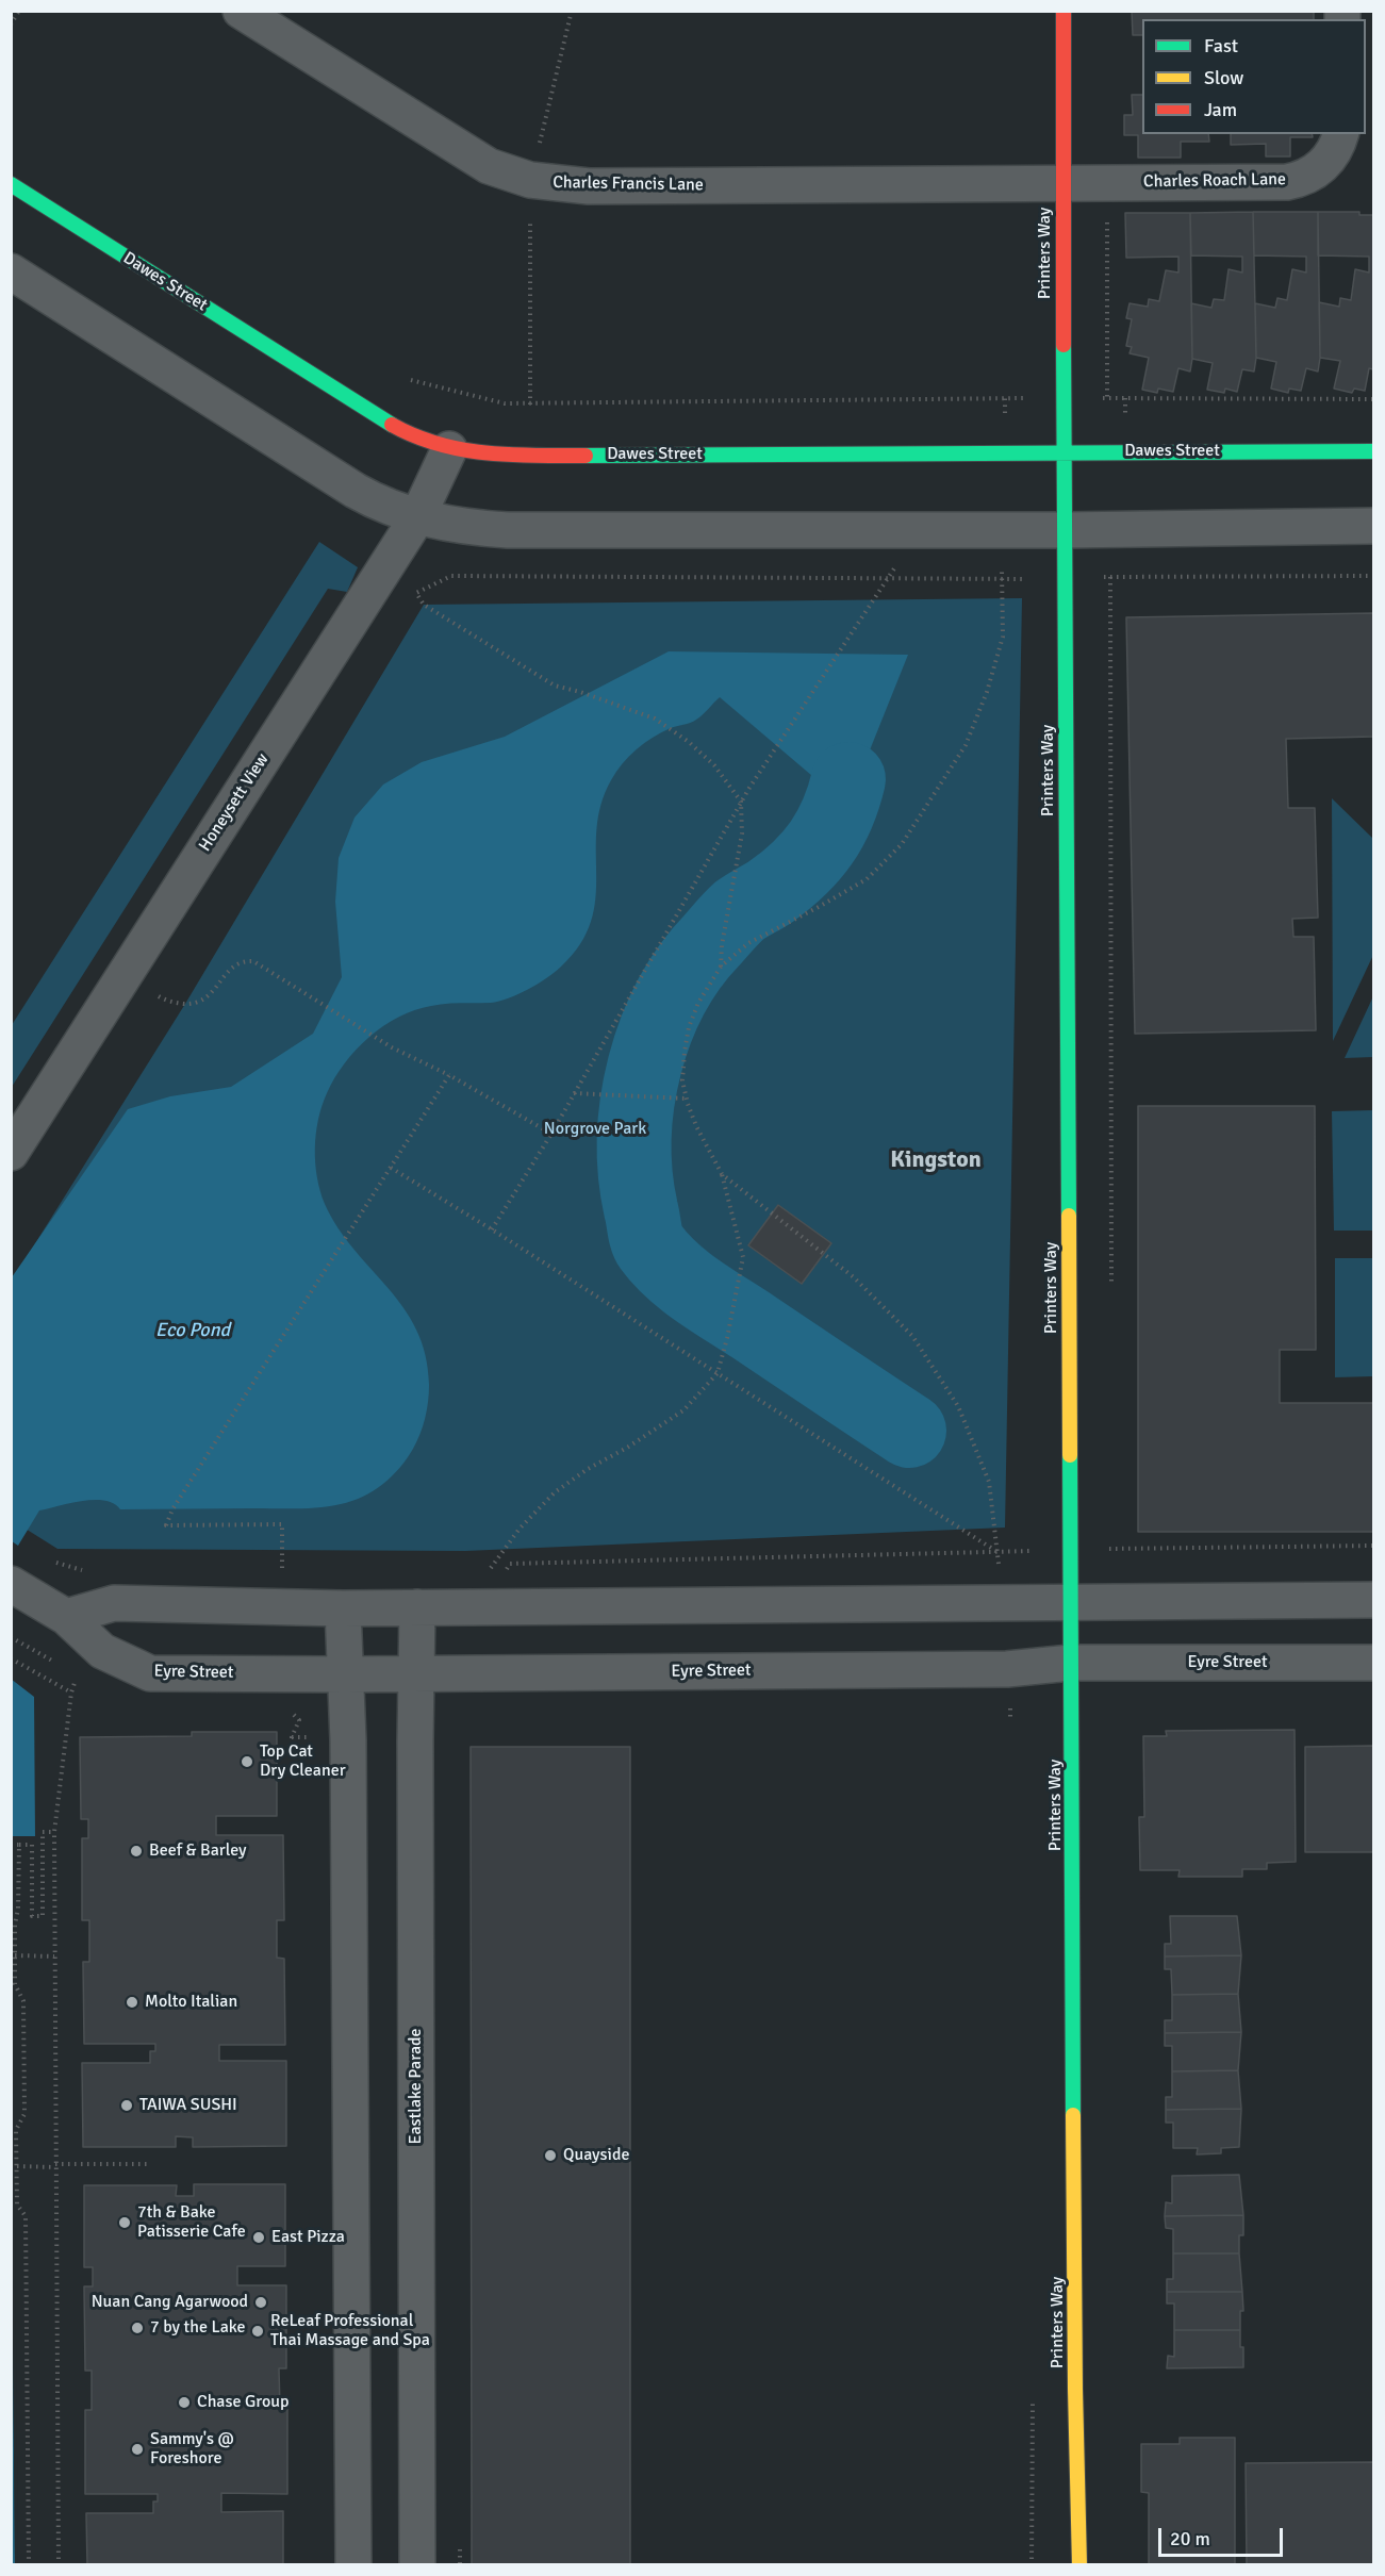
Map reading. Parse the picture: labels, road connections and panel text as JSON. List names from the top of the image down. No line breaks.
{"streets":{"street":["Charles Roach Lane","Charles Francis Lane","Printers Way","Dawes Street","Honeysett View","Eyre Street","Eastlake Parade"]},"crossings":[["Charles Roach Lane","Charles Francis Lane"],["Charles Roach Lane","Printers Way"],["Charles Francis Lane","Printers Way"],["Printers Way","Dawes Street"],["Printers Way","Eyre Street"],["Dawes Street","Honeysett View"],["Eyre Street","Eastlake Parade"]],"districts":["Kingston"],"water":["Eco Pond"],"parks":["Norgrove Park"],"places":["Top Cat Dry Cleaner","Beef & Barley","Molto Italian","TAIWA SUSHI","Quayside","7th & Bake Patisserie Cafe","East Pizza","Nuan Cang Agarwood","7 by the Lake","ReLeaf Professional Thai Massage and Spa","Chase Group","Sammy's @ Foreshore"],"legend":["Fast","Slow","Jam"],"scale_bar":"20 m"}
